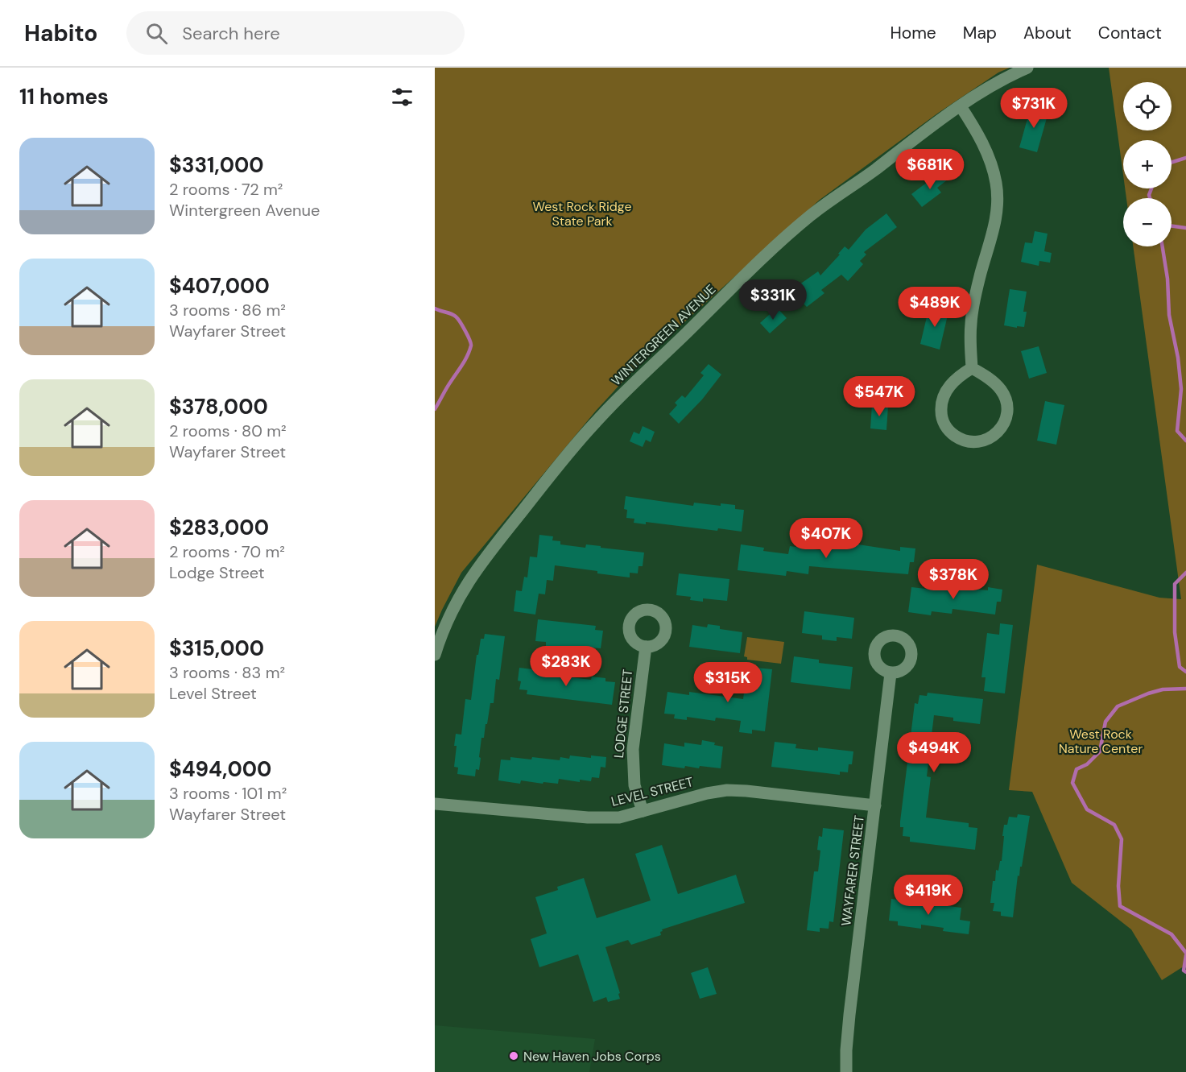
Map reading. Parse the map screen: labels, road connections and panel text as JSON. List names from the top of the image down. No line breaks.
{"streets":{"street":["WINTERGREEN AVENUE","LODGE STREET","LEVEL STREET","WAYFARER STREET"]},"crossings":[["LODGE STREET","LEVEL STREET"],["LEVEL STREET","WAYFARER STREET"]],"parks":["West Rock Ridge State Park","West Rock Nature Center"],"places":["New Haven Jobs Corps"],"page":{"header":"Habito","search":"Search here","nav":["Home","Map","About","Contact"],"heading":"11 homes","map_buttons":["+","−"],"price":["$731K","$681K","$331K","$489K","$547K","$407K","$378K","$283K","$315K","$494K","$419K"],"list":[{"name":"$331,000","note":"2 rooms · 72 m² · Wintergreen Avenue"},{"name":"$407,000","note":"3 rooms · 86 m² · Wayfarer Street"},{"name":"$378,000","note":"2 rooms · 80 m² · Wayfarer Street"},{"name":"$283,000","note":"2 rooms · 70 m² · Lodge Street"},{"name":"$315,000","note":"3 rooms · 83 m² · Level Street"},{"name":"$494,000","note":"3 rooms · 101 m² · Wayfarer Street"}]}}
